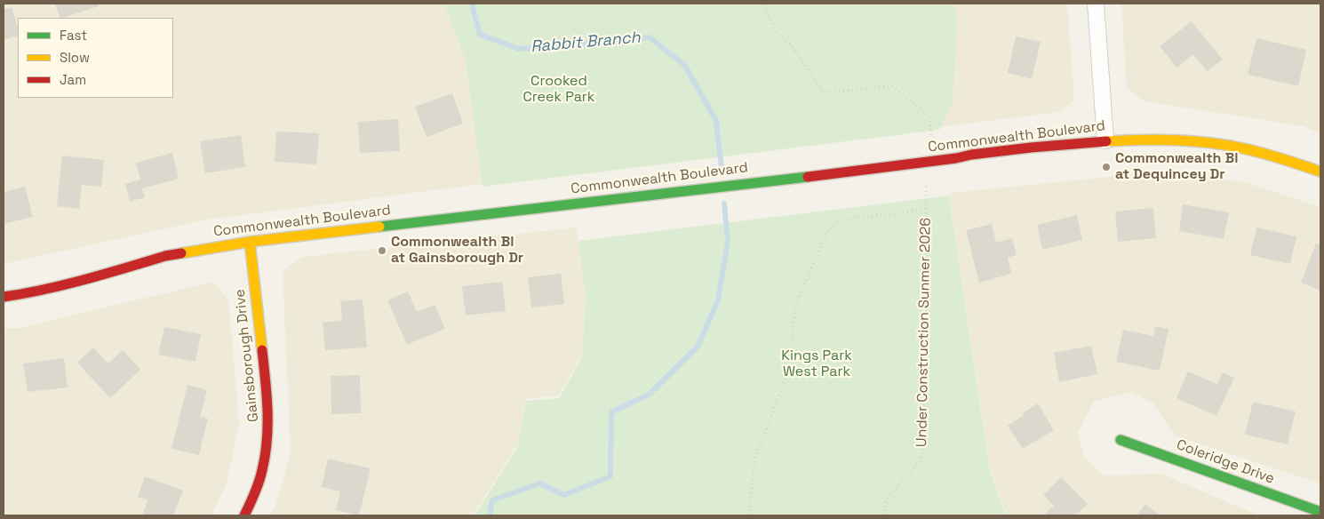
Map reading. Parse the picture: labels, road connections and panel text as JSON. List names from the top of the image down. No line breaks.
{"streets":{"street":["Commonwealth Boulevard","Gainsborough Drive","Coleridge Drive"],"path":["Under Construction Sunmer 2026"]},"crossings":[["Commonwealth Boulevard","Under Construction Sunmer 2026"],["Commonwealth Boulevard","Gainsborough Drive"]],"water":["Rabbit Branch"],"parks":["Crooked Creek Park","Kings Park West Park"],"places":["Commonwealth Bl at Dequincey Dr","Commonwealth Bl at Gainsborough Dr"],"legend":["Fast","Slow","Jam"]}
